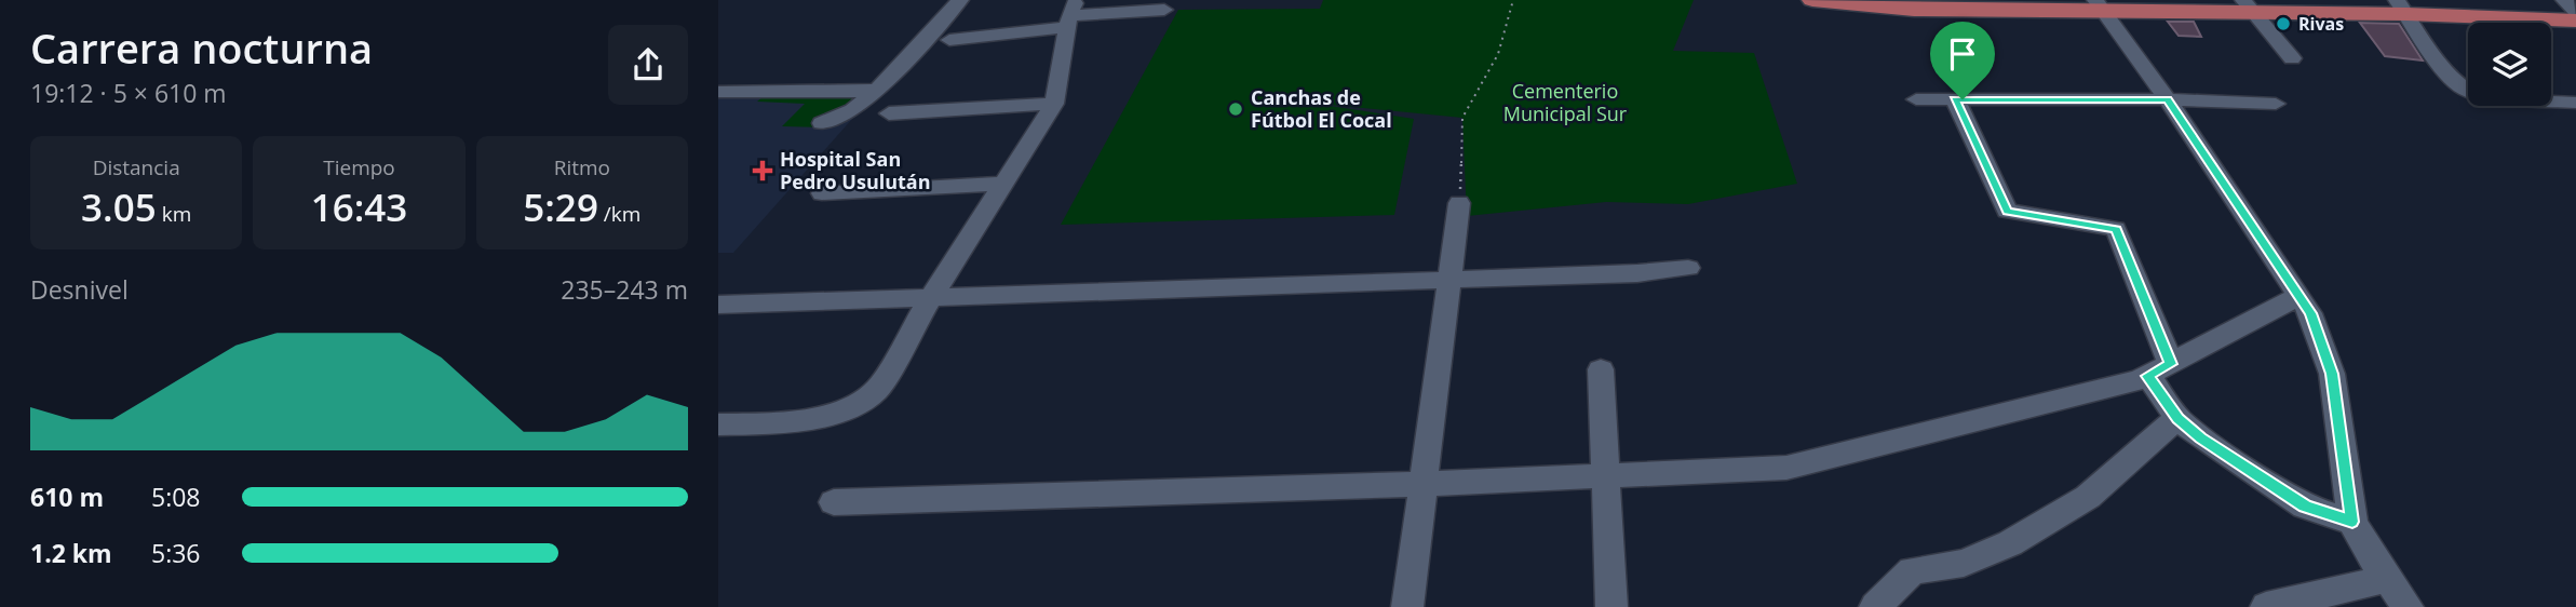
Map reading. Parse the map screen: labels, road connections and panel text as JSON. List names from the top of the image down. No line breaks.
{"parks":["Cementerio Municipal Sur"],"places":{"other":["Rivas","Canchas de Fútbol El Cocal"],"health":["Hospital San Pedro Usulután"]},"page":{"heading":["Carrera nocturna","19:12 · 5 × 610 m"],"stats":[["Distancia","3.05 km"],["Tiempo","16:43"],["Ritmo","5:29 /km"]],"chart":["Desnivel","235–243 m"],"list":[{"name":"610 m","note":"5:08"},{"name":"1.2 km","note":"5:36"}]}}
